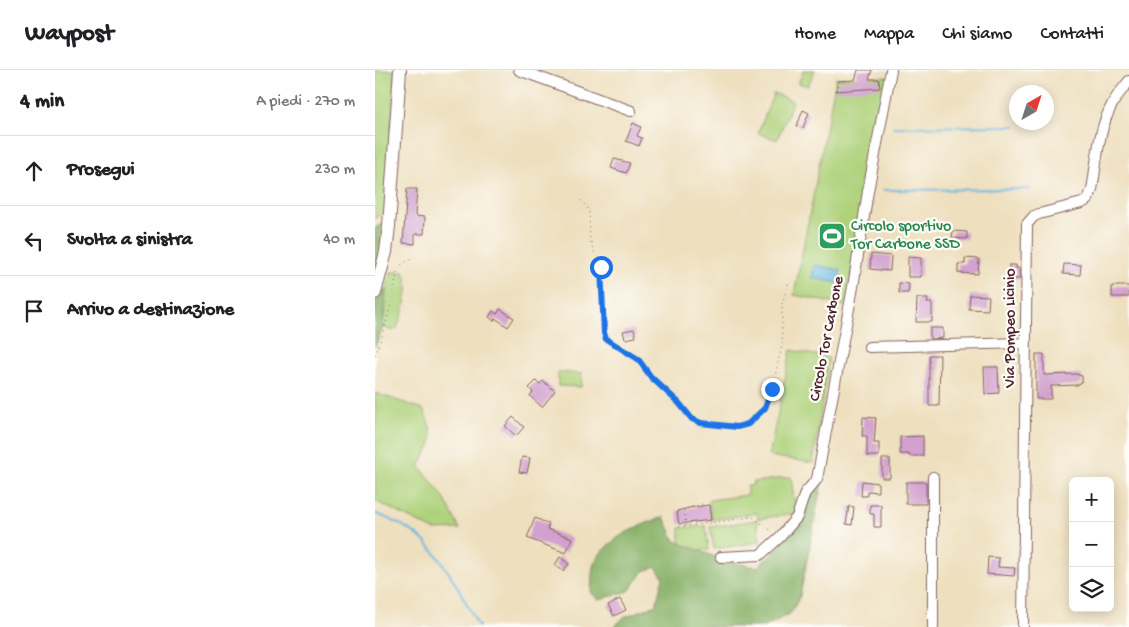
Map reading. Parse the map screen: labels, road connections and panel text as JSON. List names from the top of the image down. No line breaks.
{"streets":{"street":["Via Pompeo Licinio","Circolo Tor Carbone"]},"places":{"sports":["Circolo sportivo Tor Carbone SSD"]},"north":"top right","page":{"header":"Waypost","nav":["Home","Mappa","Chi siamo","Contatti"],"heading":["4 min","A piedi · 270 m"],"list":[["Prosegui","230 m"],["Svolta a sinistra","40 m"],"Arrivo a destinazione"],"map_buttons":["+","−"]}}
